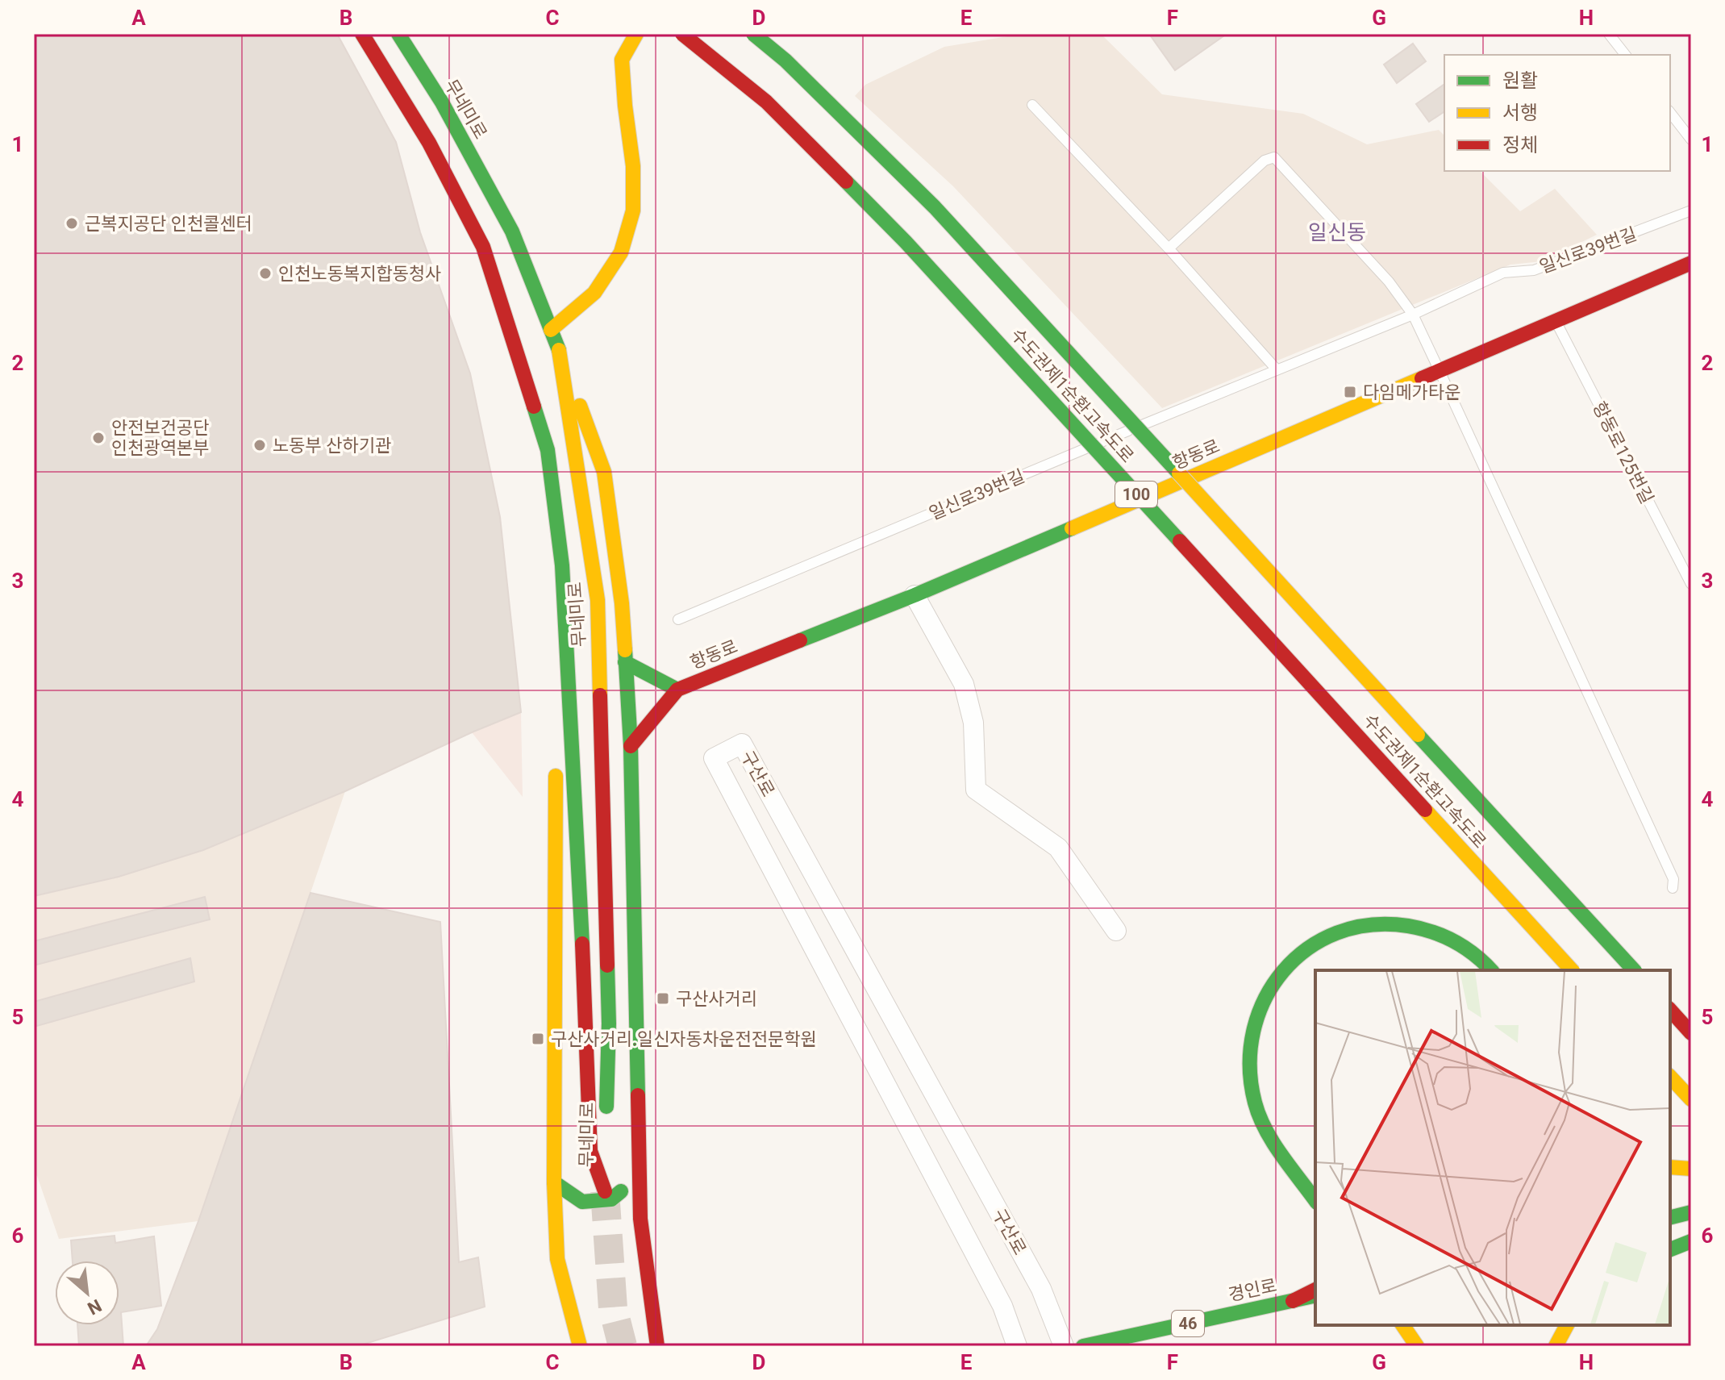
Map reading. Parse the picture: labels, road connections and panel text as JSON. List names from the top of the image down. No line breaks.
{"streets":{"main road":["무네미로","수도권제1순환고속도로","항동로","100","경인로","46"],"street":["구산로"],"lane":["일신로39번길","항동로125번길"]},"crossings":[["항동로125번길","항동로"]],"districts":["일신동"],"places":{"other":["근복지공단 인천콜센터","인천노동복지합동청사","안전보건공단 인천광역본부","노동부 산하기관"],"transit":["다임메가타운","구산사거리","구산사거리.일신자동차운전전문학원"]},"legend":["원활","서행","정체"],"north":"bottom right","grid":{"columns":["A","B","C","D","E","F","G","H"],"rows":["1","2","3","4","5","6"]}}
